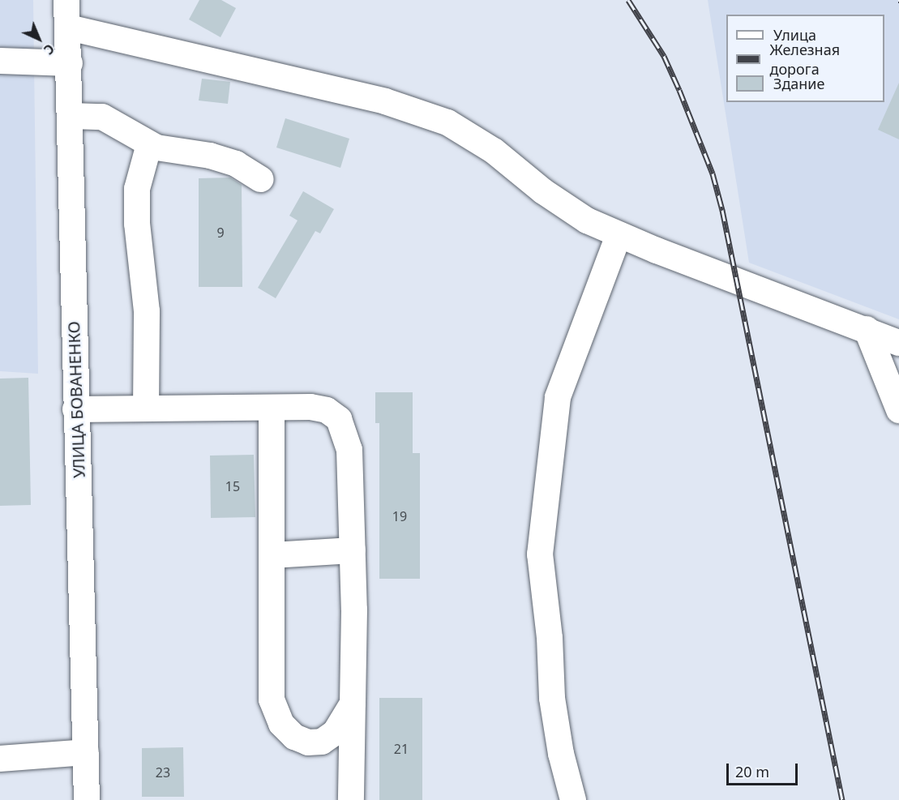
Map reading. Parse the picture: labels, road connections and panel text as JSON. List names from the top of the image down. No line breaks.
{"streets":{"street":["УЛИЦА БОВАНЕНКО"]},"house_numbers":["9","15","19","21","23"],"legend":["Улица","Железная дорога","Здание"],"scale_bar":"20 m","north":"bottom right"}
